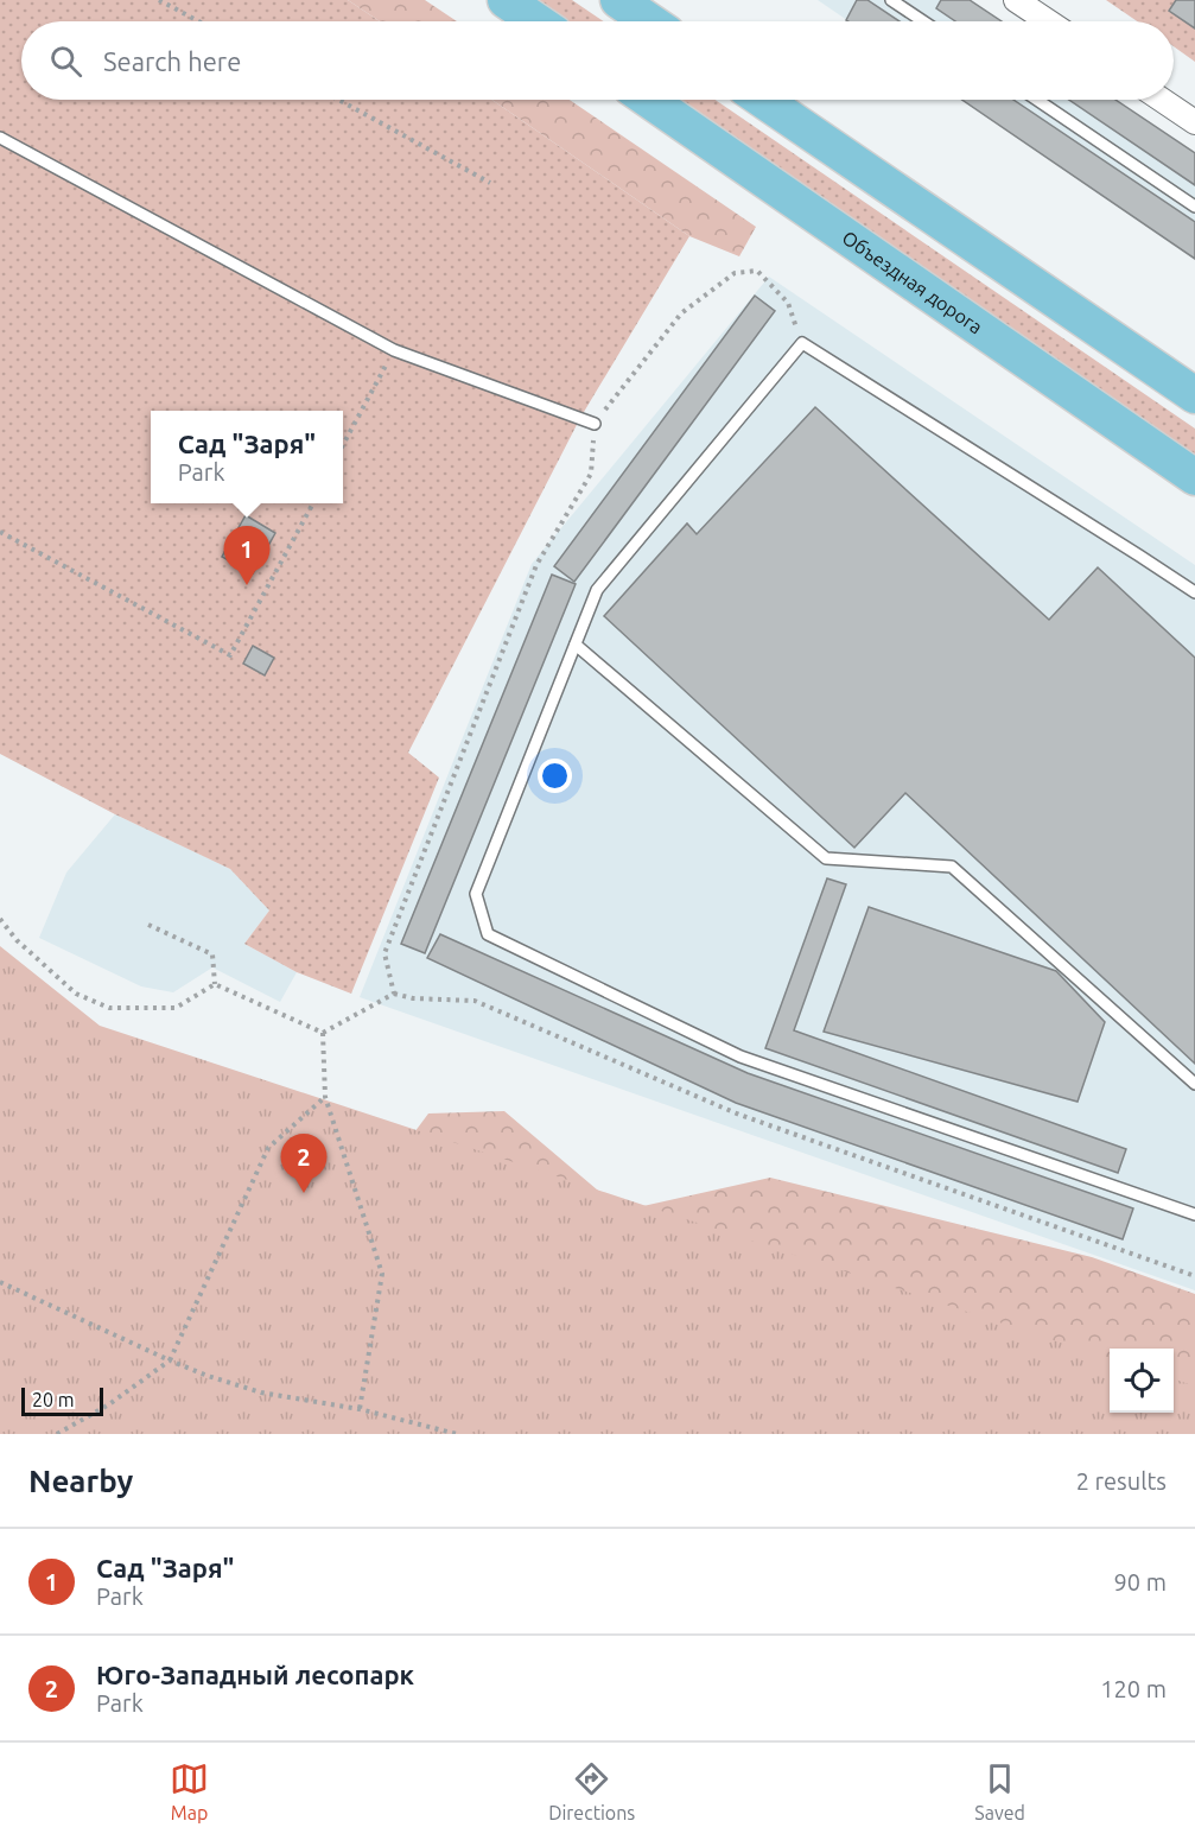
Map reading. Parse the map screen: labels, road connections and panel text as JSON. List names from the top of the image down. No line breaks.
{"streets":{"main road":["Объездная дорога"]},"scale_bar":"20 m","page":{"search":"Search here","popup":["Сад \"Заря\"","Park"],"pins":["1","2"],"scale":"20 m","heading":["Nearby","2 results"],"list":[{"mark":"1","name":"Сад \"Заря\"","note":"Park","value":"90 m"},{"mark":"2","name":"Юго-Западный лесопарк","note":"Park","value":"120 m"}],"nav":["Map","Directions","Saved"]}}
